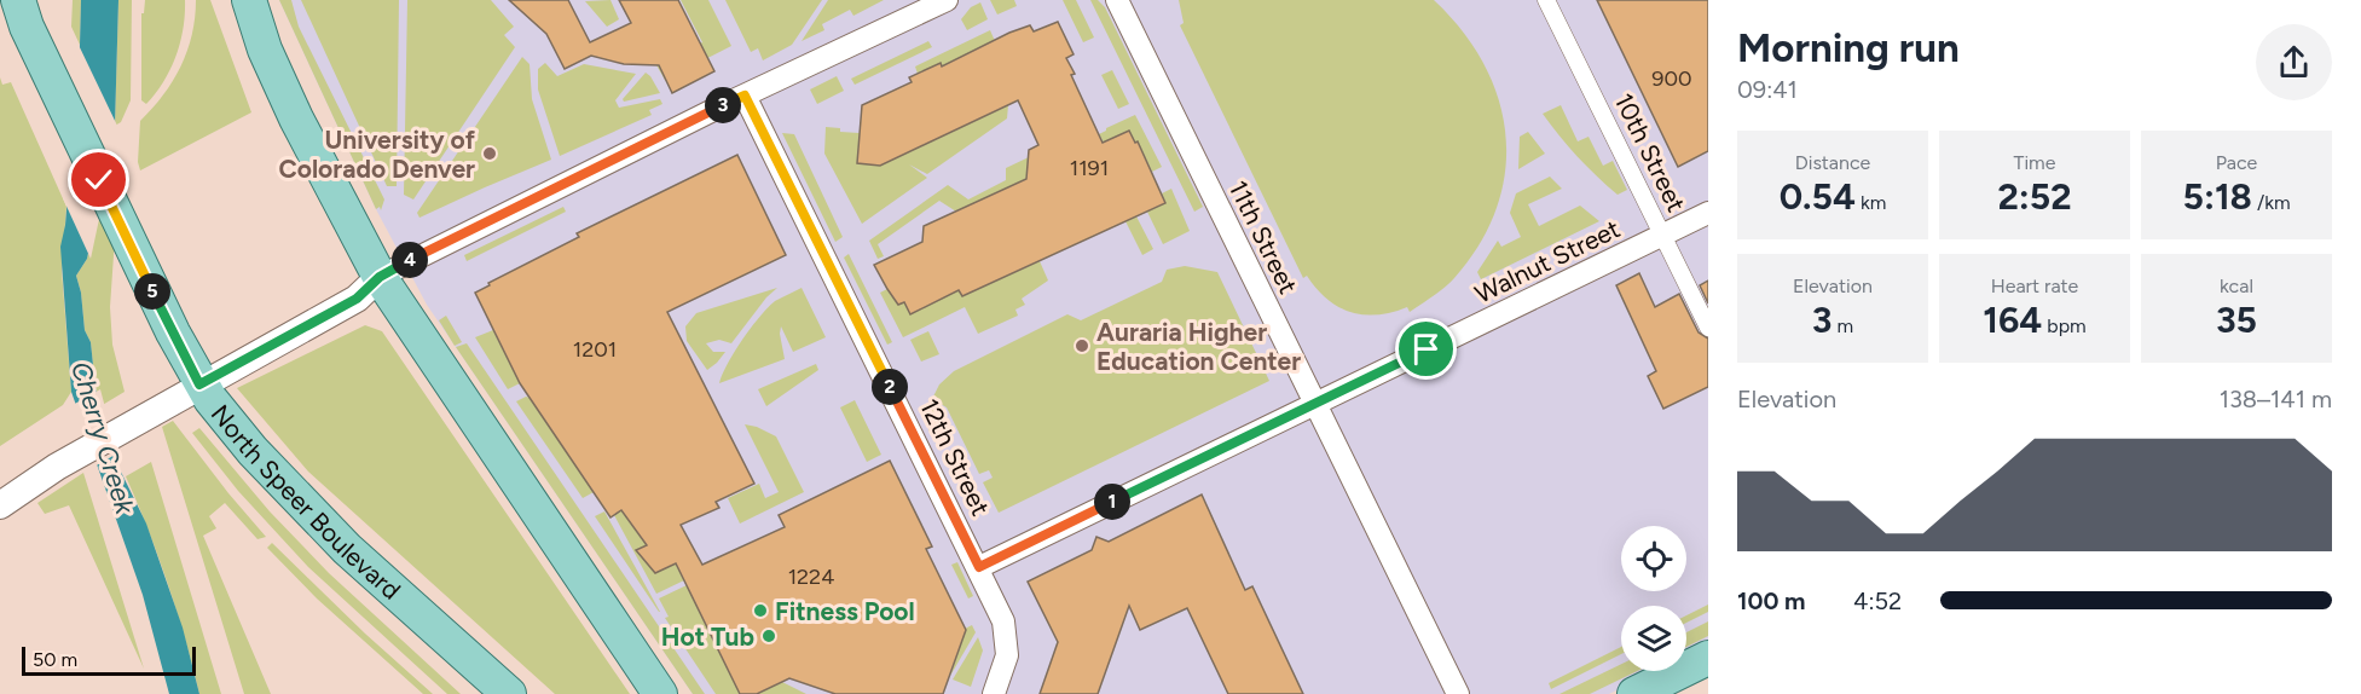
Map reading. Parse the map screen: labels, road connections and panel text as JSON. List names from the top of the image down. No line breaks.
{"streets":{"main road":["North Speer Boulevard"],"street":["10th Street","11th Street","Walnut Street","12th Street"]},"crossings":[["10th Street","Walnut Street"],["11th Street","Walnut Street"],["Walnut Street","12th Street"]],"water":["Cherry Creek"],"places":["University of Colorado Denver","Auraria Higher Education Center","Fitness Pool","Hot Tub"],"house_numbers":["900","1191","1201","1224"],"scale_bar":"50 m","page":{"heading":["Morning run","09:41"],"pins":["3","4","5","2","1"],"stats":[["Distance","0.54 km"],["Time","2:52"],["Pace","5:18 /km"],["Elevation","3 m"],["Heart rate","164 bpm"],["kcal","35"]],"chart":["Elevation","138–141 m"],"list":[{"name":"100 m","note":"4:52"}],"scale":"50 m"}}
